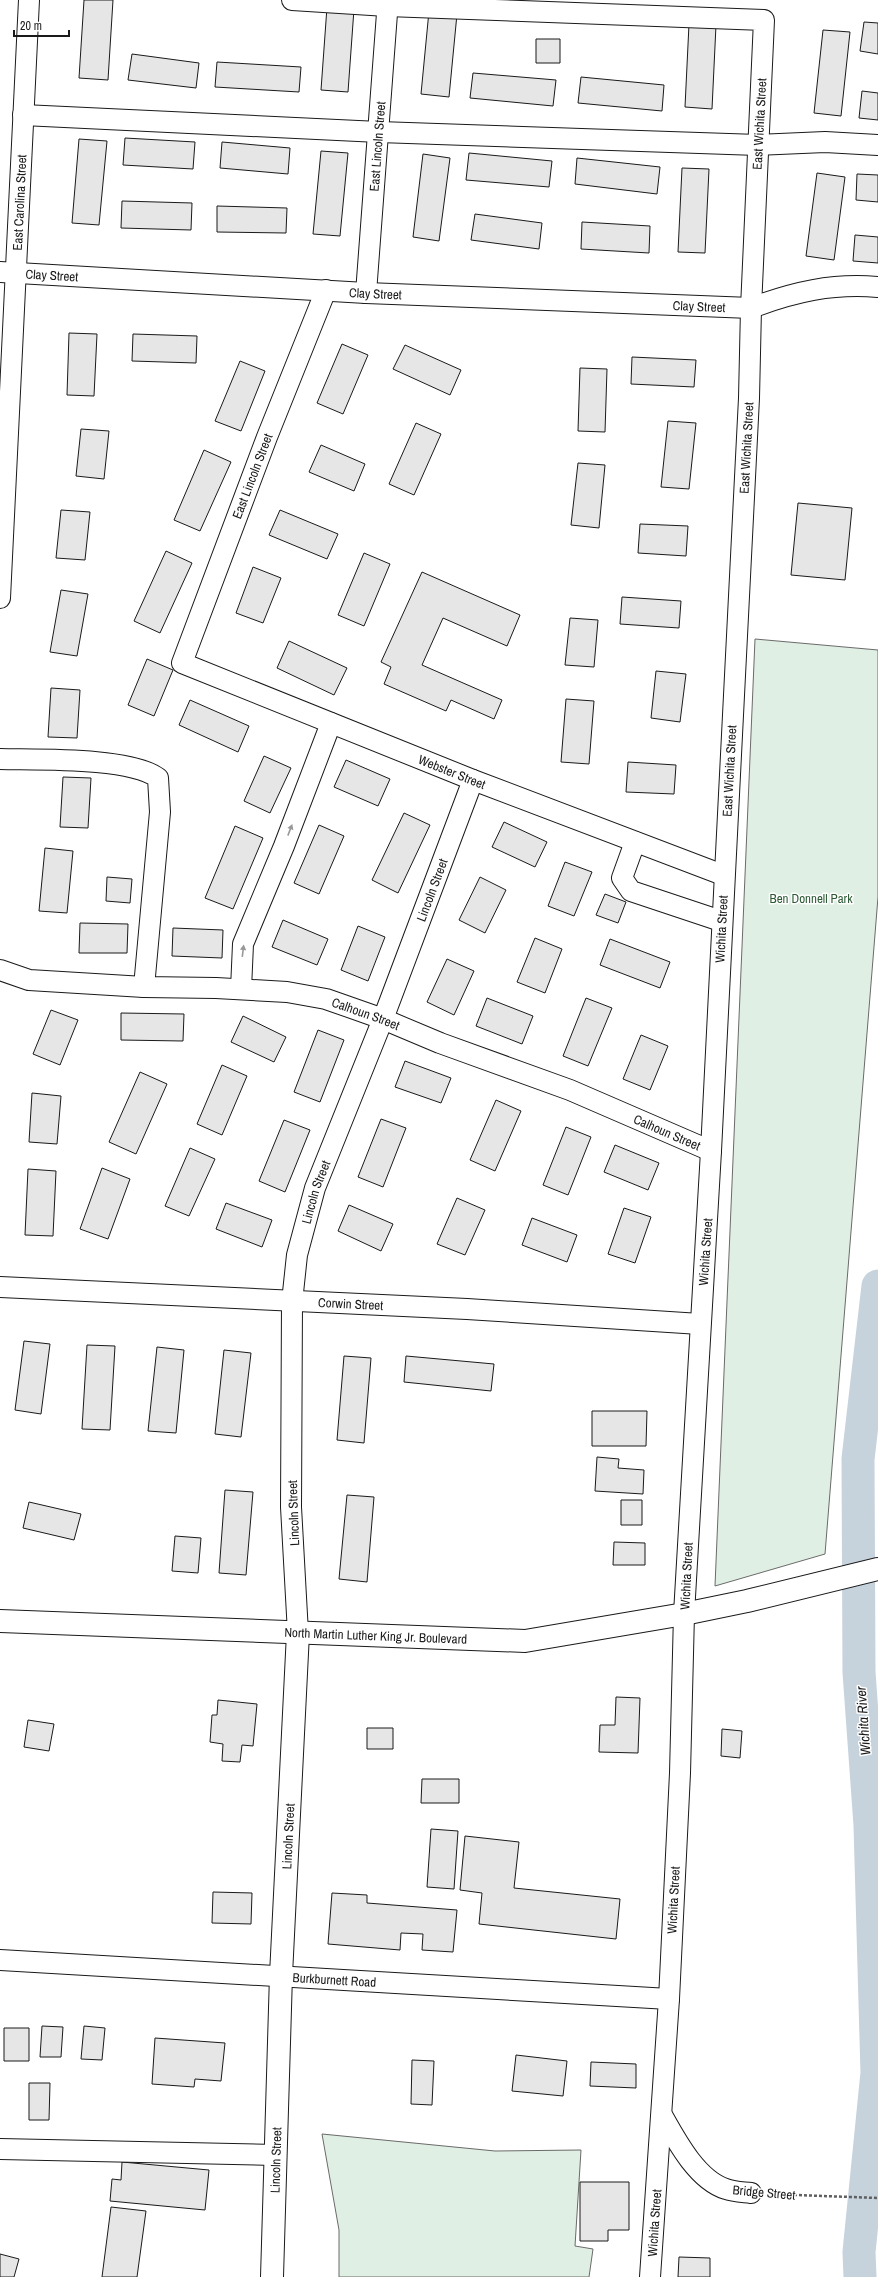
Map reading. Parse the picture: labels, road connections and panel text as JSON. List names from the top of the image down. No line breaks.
{"streets":{"main road":["Lincoln Street","North Martin Luther King Jr. Boulevard"],"street":["East Wichita Street","East Lincoln Street","East Carolina Street","Clay Street","Webster Street","Wichita Street","Calhoun Street","Corwin Street","Burkburnett Road","Bridge Street"]},"crossings":[["East Wichita Street","East Lincoln Street"],["East Wichita Street","Clay Street"],["East Wichita Street","Webster Street"],["East Wichita Street","Wichita Street"],["East Lincoln Street","Clay Street"],["East Lincoln Street","Webster Street"],["East Carolina Street","Clay Street"],["Webster Street","Lincoln Street"],["Webster Street","Wichita Street"],["Lincoln Street","Calhoun Street"],["Lincoln Street","Corwin Street"],["Lincoln Street","North Martin Luther King Jr. Boulevard"],["Lincoln Street","Burkburnett Road"],["Wichita Street","Calhoun Street"],["Wichita Street","Corwin Street"],["Wichita Street","North Martin Luther King Jr. Boulevard"],["Wichita Street","Burkburnett Road"],["Wichita Street","Bridge Street"]],"water":["Wichita River"],"parks":["Ben Donnell Park"],"scale_bar":"20 m"}
